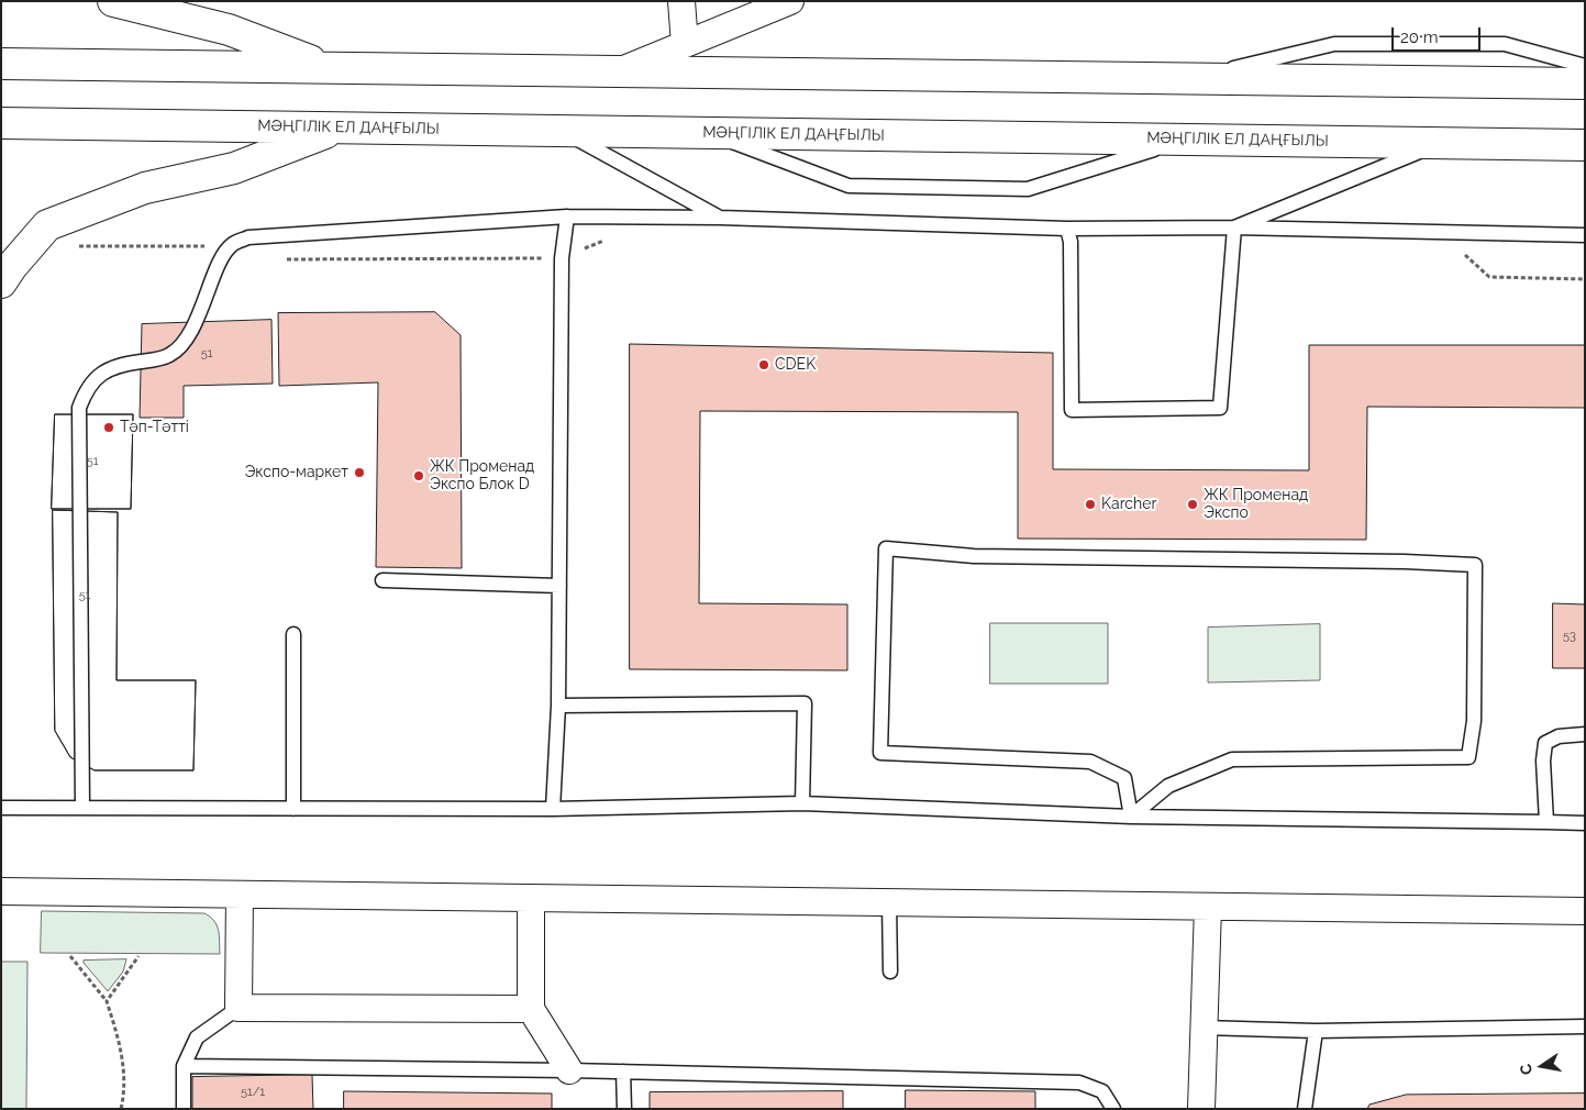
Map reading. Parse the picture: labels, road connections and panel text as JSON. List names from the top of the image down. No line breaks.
{"streets":{"main road":["МӘҢГІЛІК ЕЛ ДАҢҒЫЛЫ"]},"places":["CDEK","Тәп-Тәтті","Экспо-маркет","ЖК Променад Экспо Блок D","Karcher","ЖК Променад Экспо"],"house_numbers":["51","51","51","53","51/1"],"scale_bar":"20 m","north":"left"}
